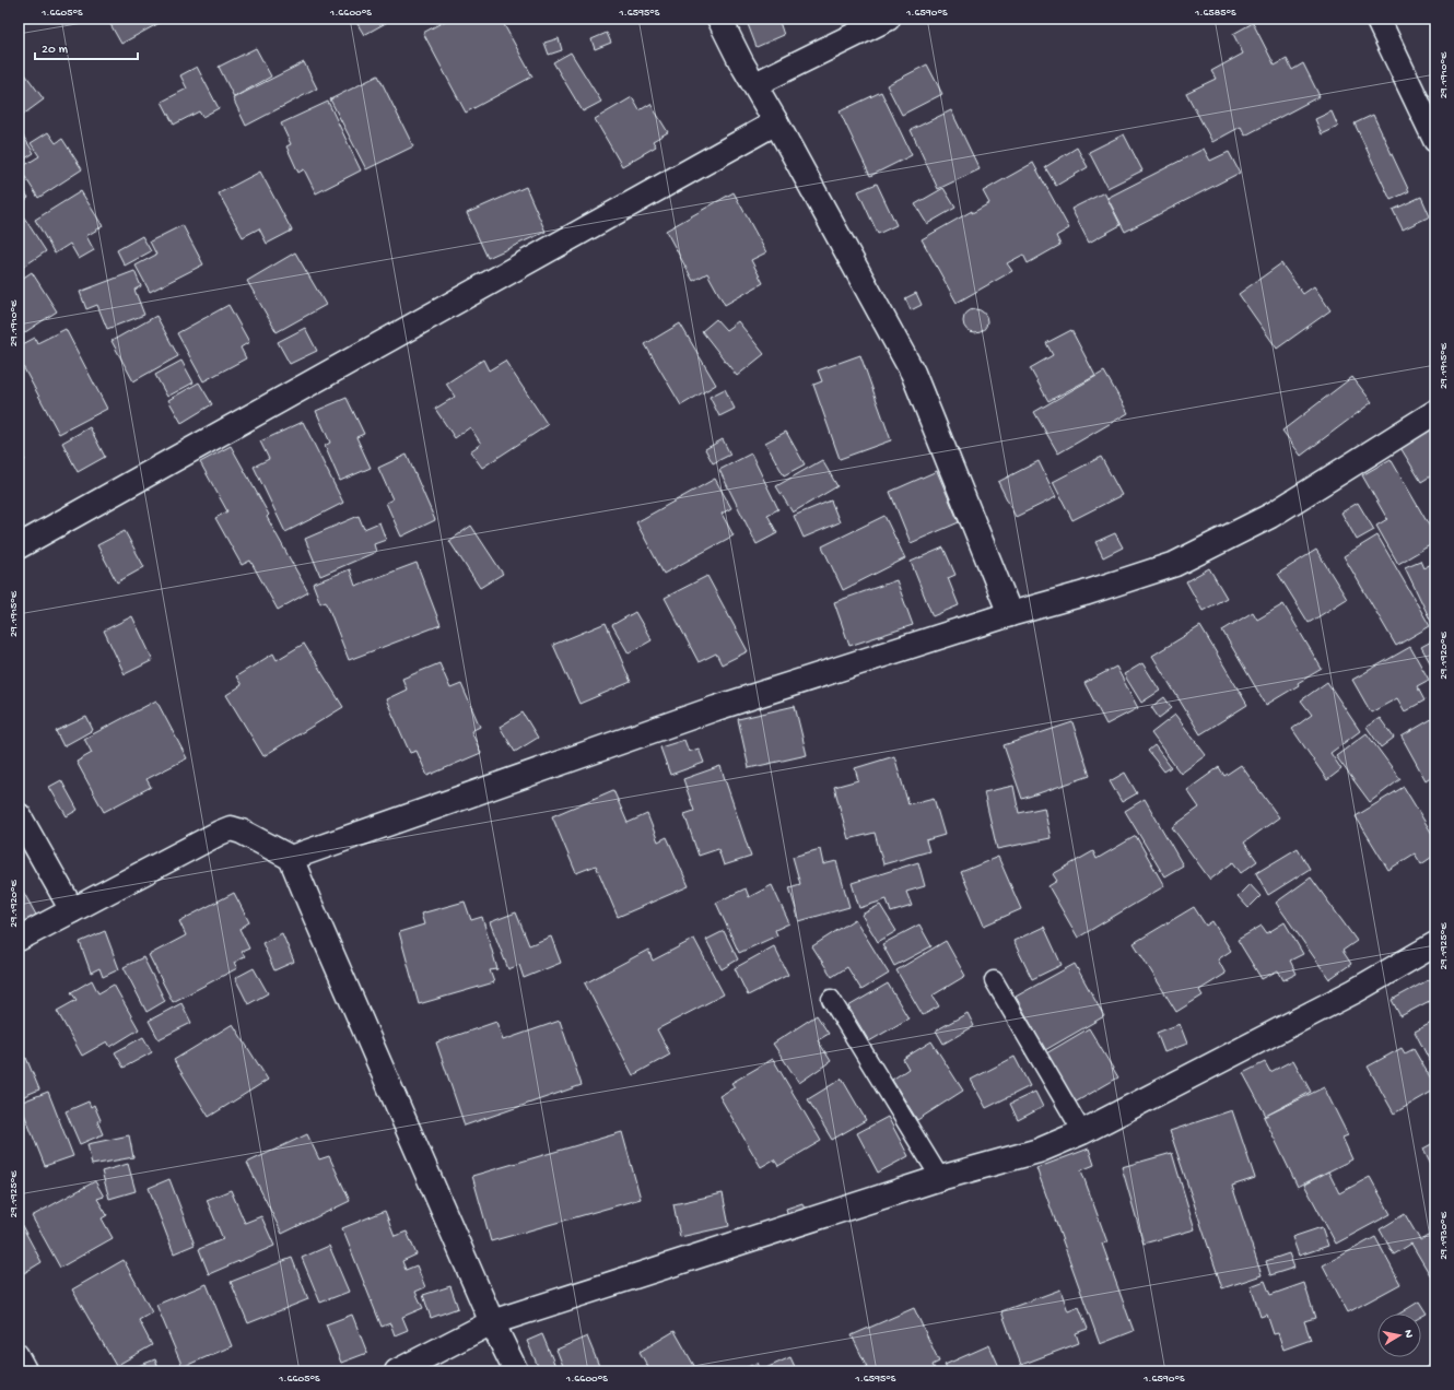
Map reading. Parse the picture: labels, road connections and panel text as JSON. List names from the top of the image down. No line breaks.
{"scale_bar":"20 m","north":"right","coordinates":["1.6605°S","1.6600°S","1.6595°S","1.6590°S","1.6585°S","29.1910°E","29.1915°E","29.1920°E","29.1925°E","29.1930°E"]}
